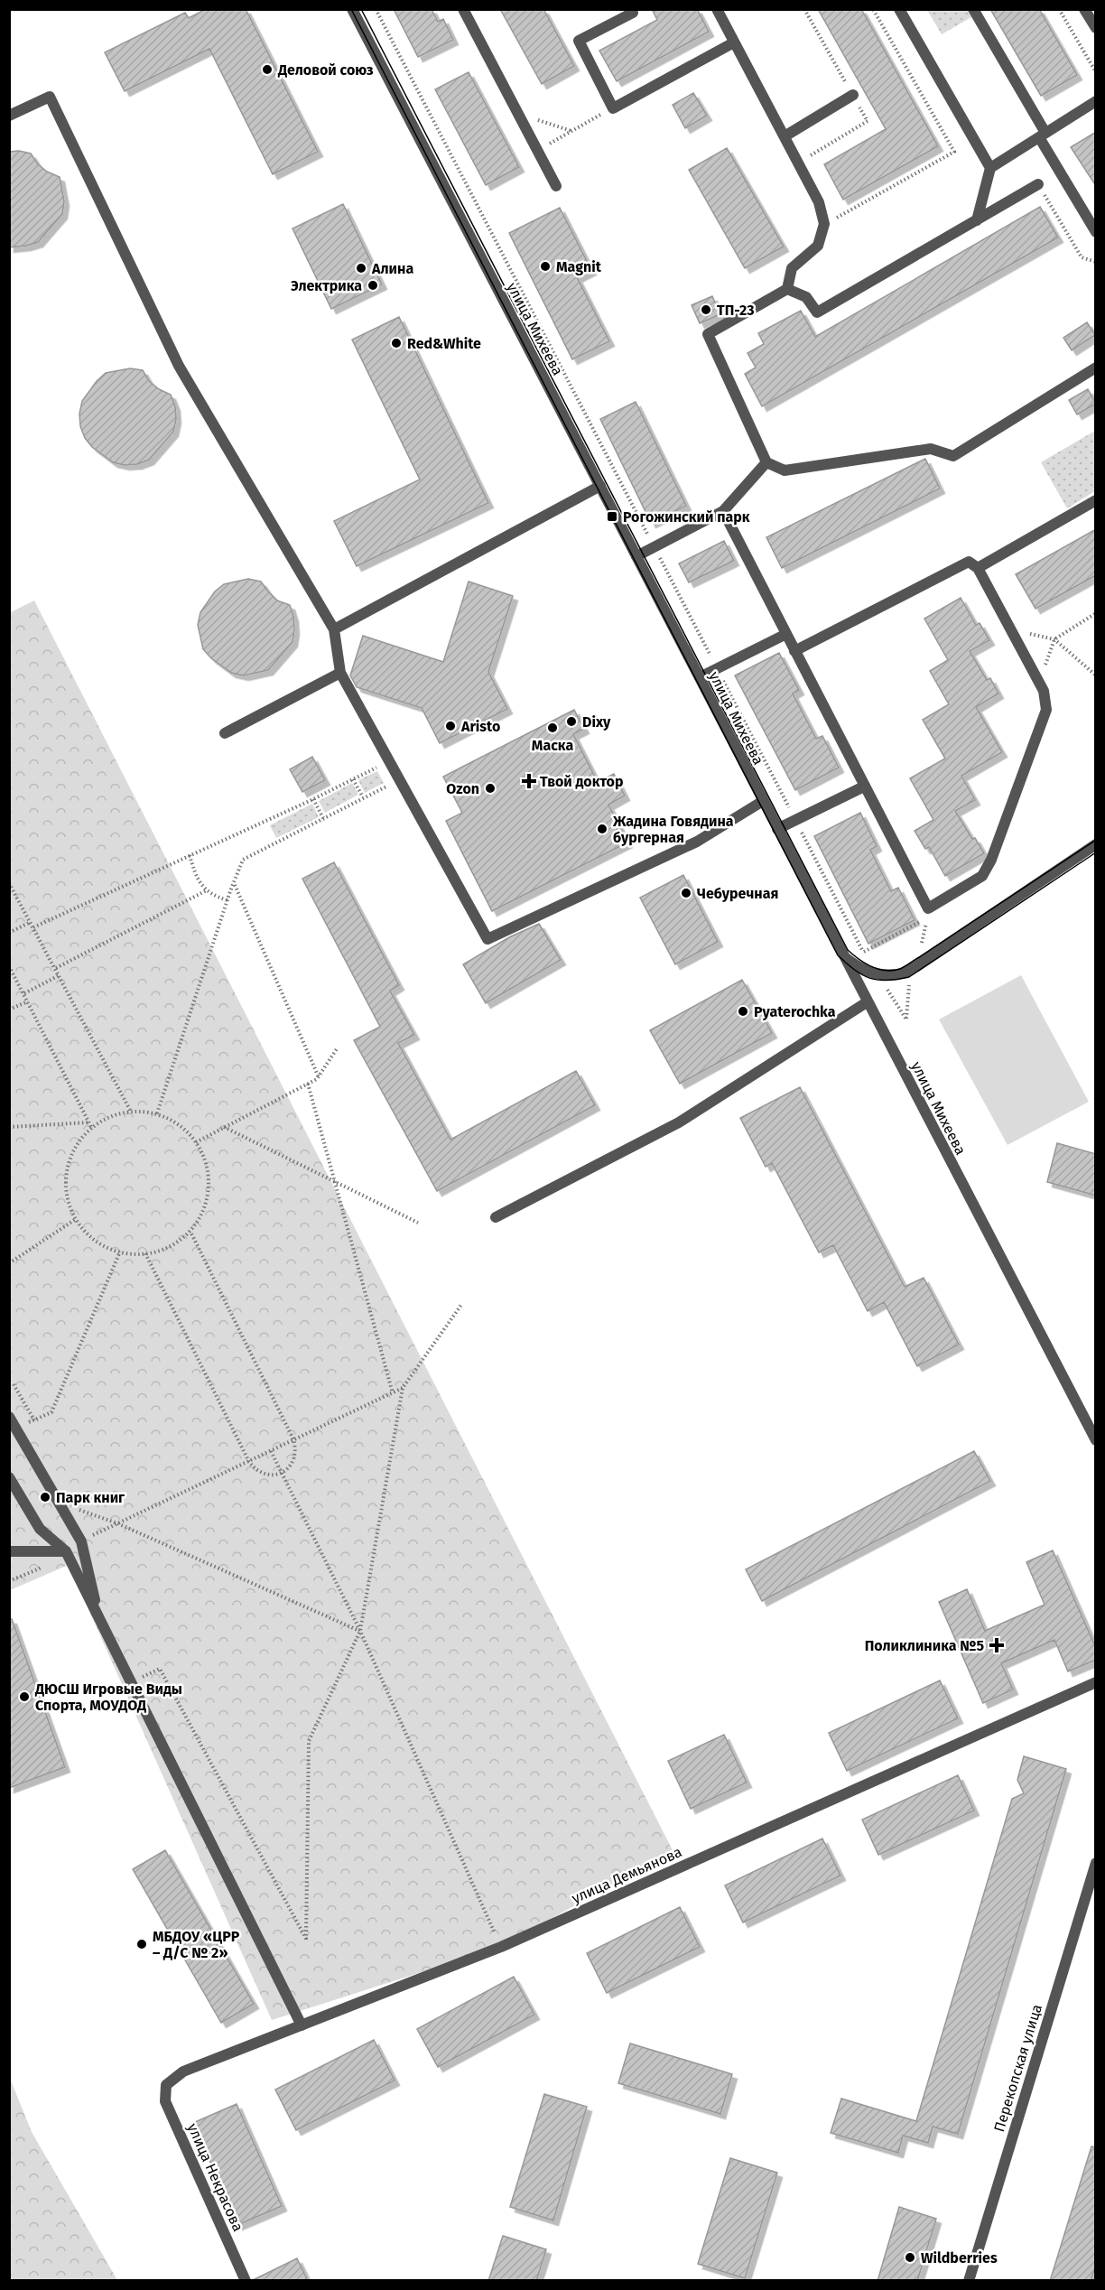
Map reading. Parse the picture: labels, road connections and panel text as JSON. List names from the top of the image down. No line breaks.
{"streets":{"street":["улица Михеева","улица Демьянова","Перекопская улица","улица Некрасова"]},"crossings":[["улица Демьянова","улица Некрасова"]],"places":{"other":["Деловой союз","Magnit","Алина","Электрика","ТП-23","Red&White","Dixy","Aristo","Маска","Ozon","Жадина Говядина бургерная","Чебуречная","Pyaterochka","Парк книг","ДЮСШ Игровые Виды Спорта, МОУДОД","МБДОУ «ЦРР – Д/С № 2»","Wildberries"],"transit":["Рогожинский парк"],"health":["Твой доктор","Поликлиника №5"]}}
